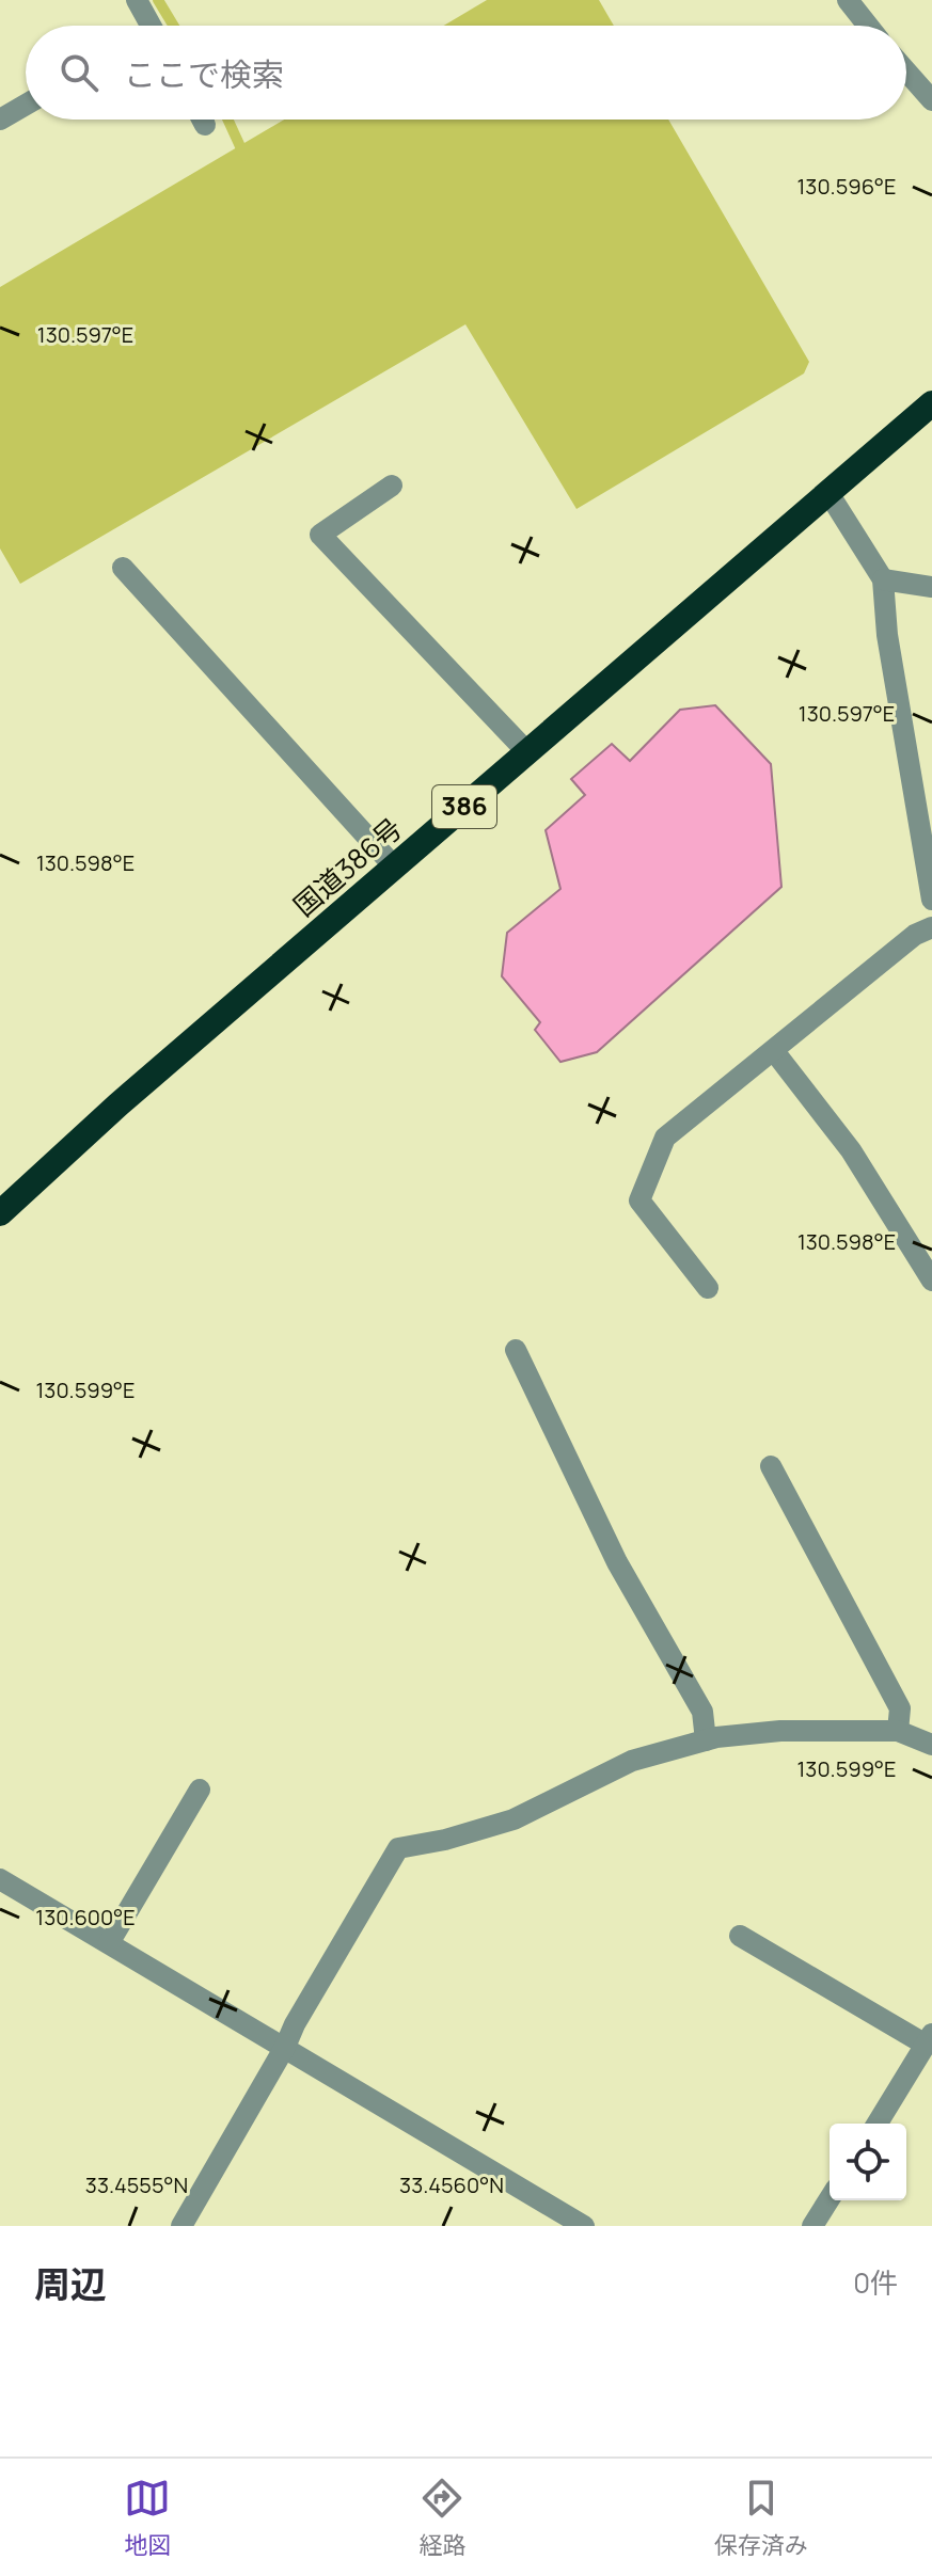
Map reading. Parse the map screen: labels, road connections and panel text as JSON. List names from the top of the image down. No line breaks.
{"streets":{"highway":["386","国道386号"]},"page":{"search":"ここで検索","heading":["周辺","0件"],"nav":["地図","経路","保存済み"]},"coordinates":["130.596°E","130.597°E","130.598°E","130.599°E","130.600°E","33.4555°N","33.4560°N"]}
